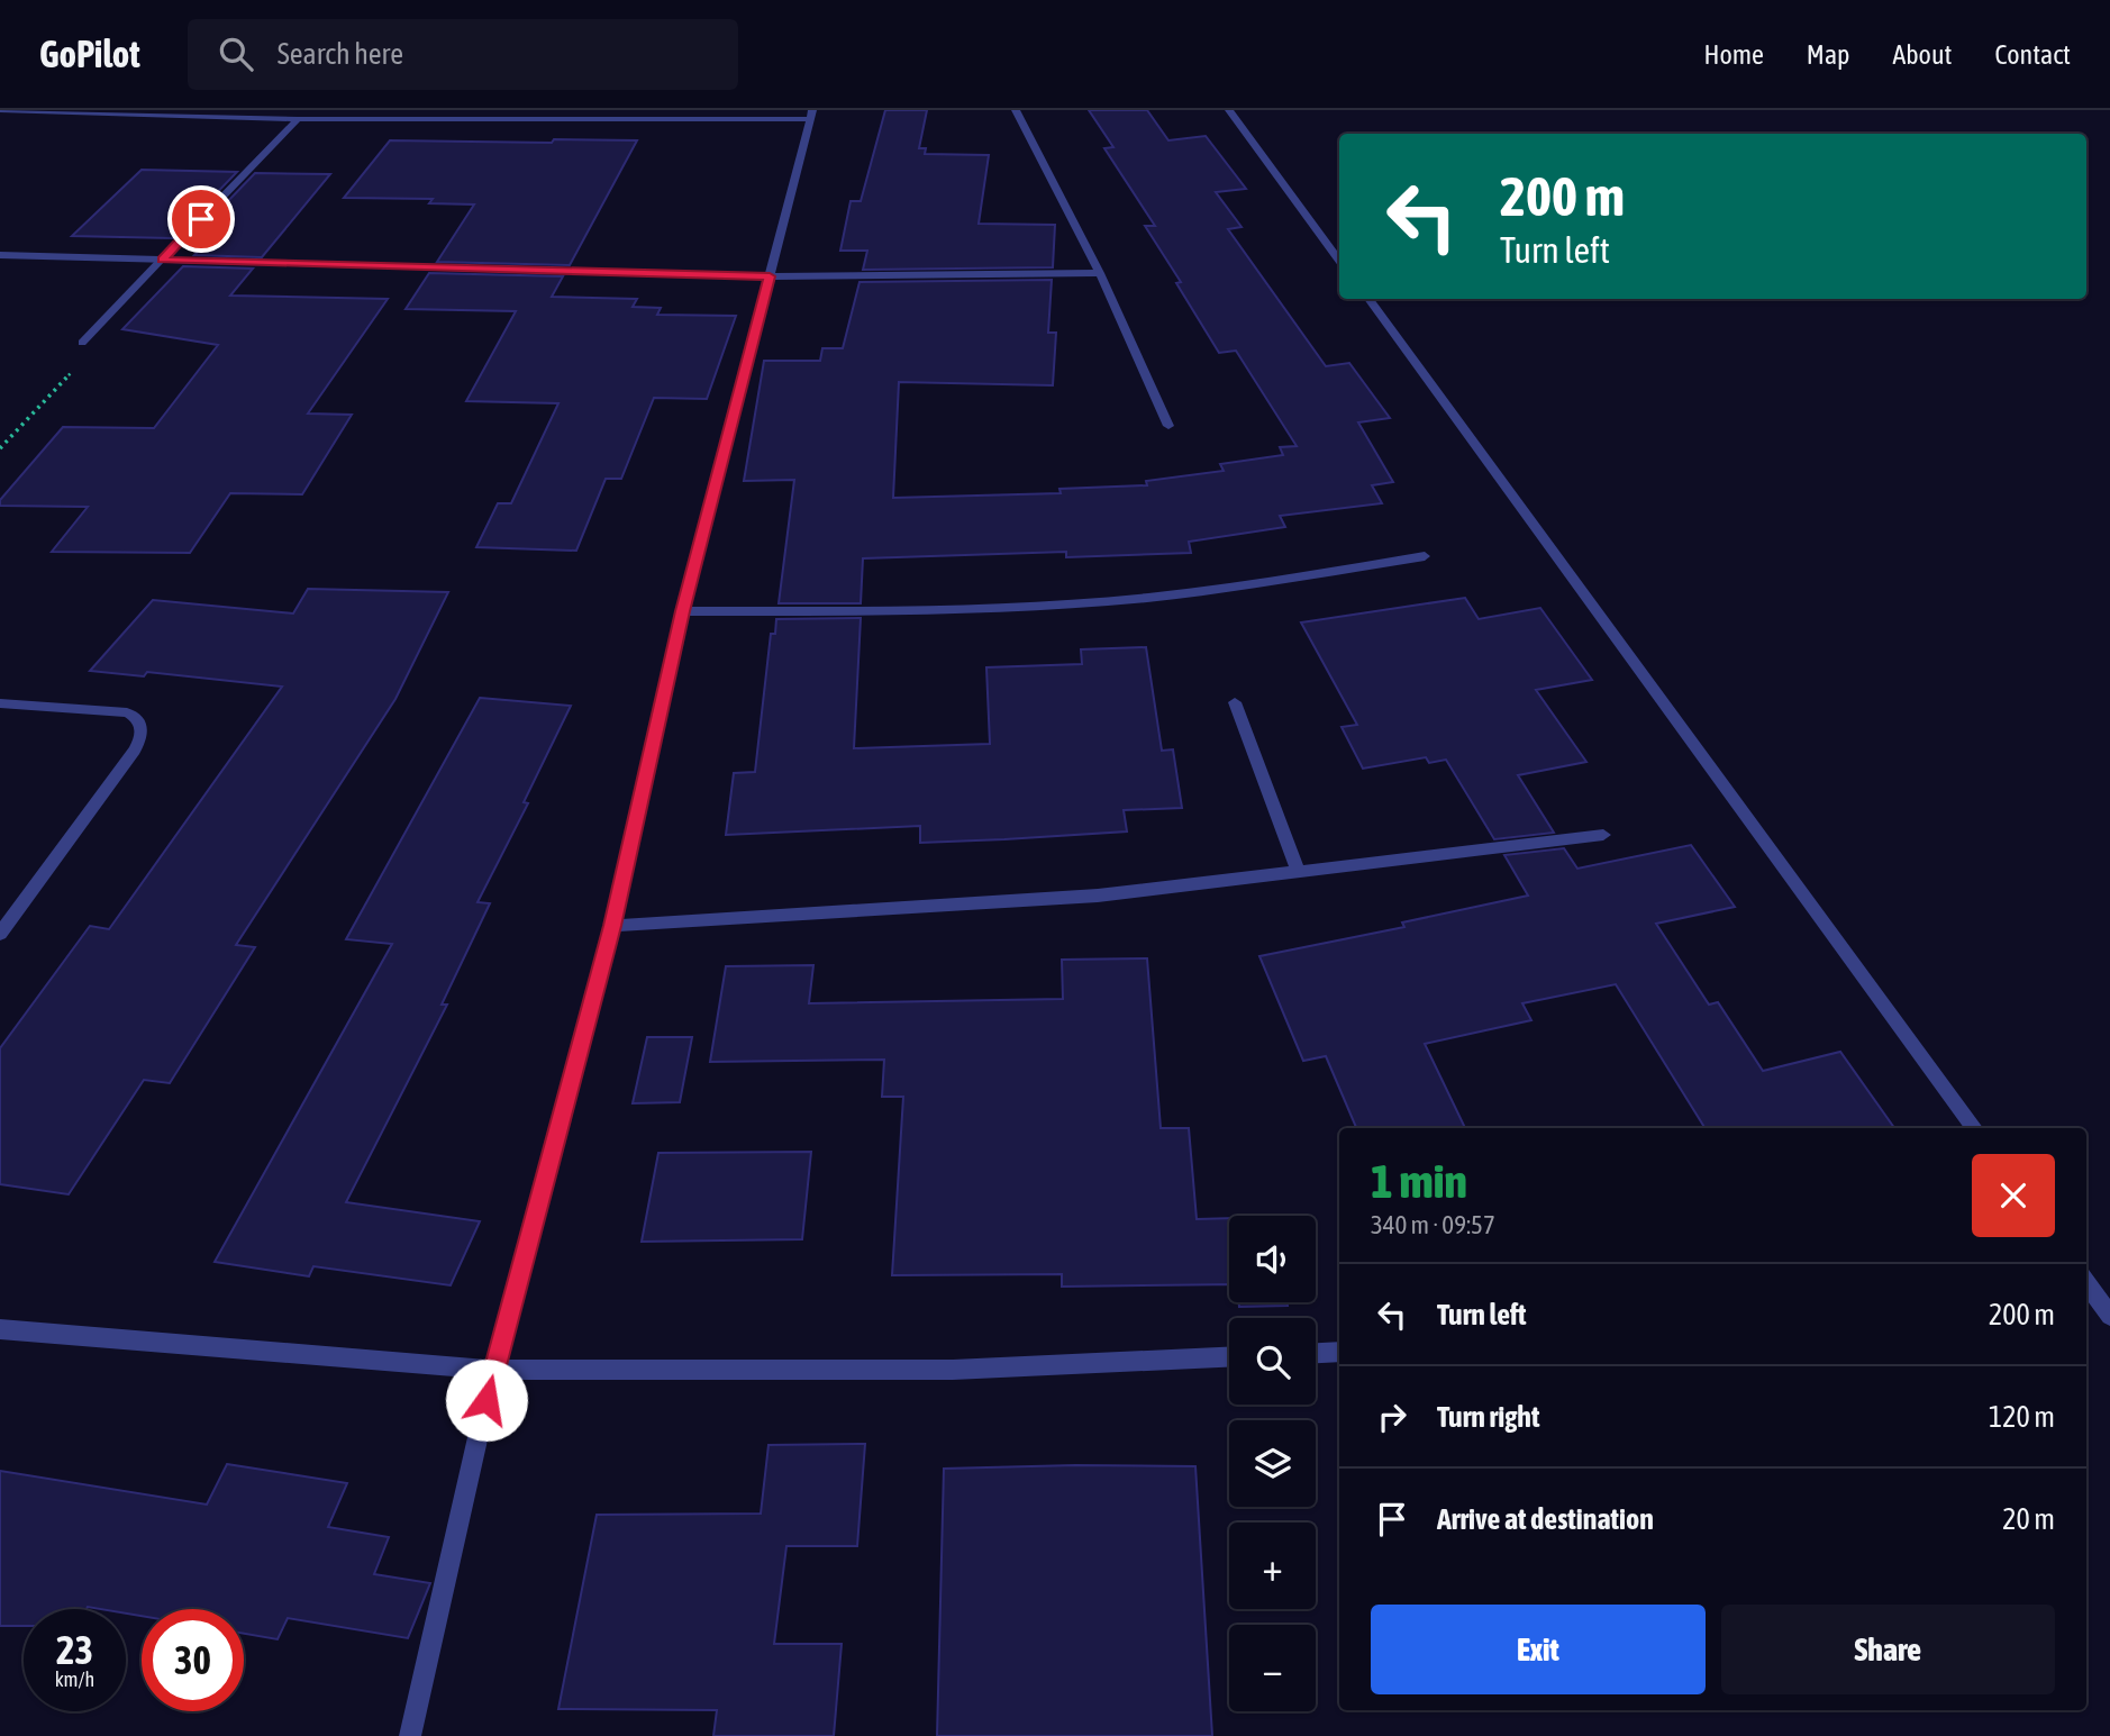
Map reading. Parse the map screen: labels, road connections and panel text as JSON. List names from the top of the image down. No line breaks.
{"page":{"header":"GoPilot","search":"Search here","nav":["Home","Map","About","Contact"],"turn":["200 m","Turn left"],"heading":["1 min","340 m · 09:57"],"map_buttons":["+","−"],"list":[{"name":"Turn left","value":"200 m"},{"name":"Turn right","value":"120 m"},{"name":"Arrive at destination","value":"20 m"}],"buttons":["Exit","Share"],"speed":"23 km/h","limit":"30"}}
